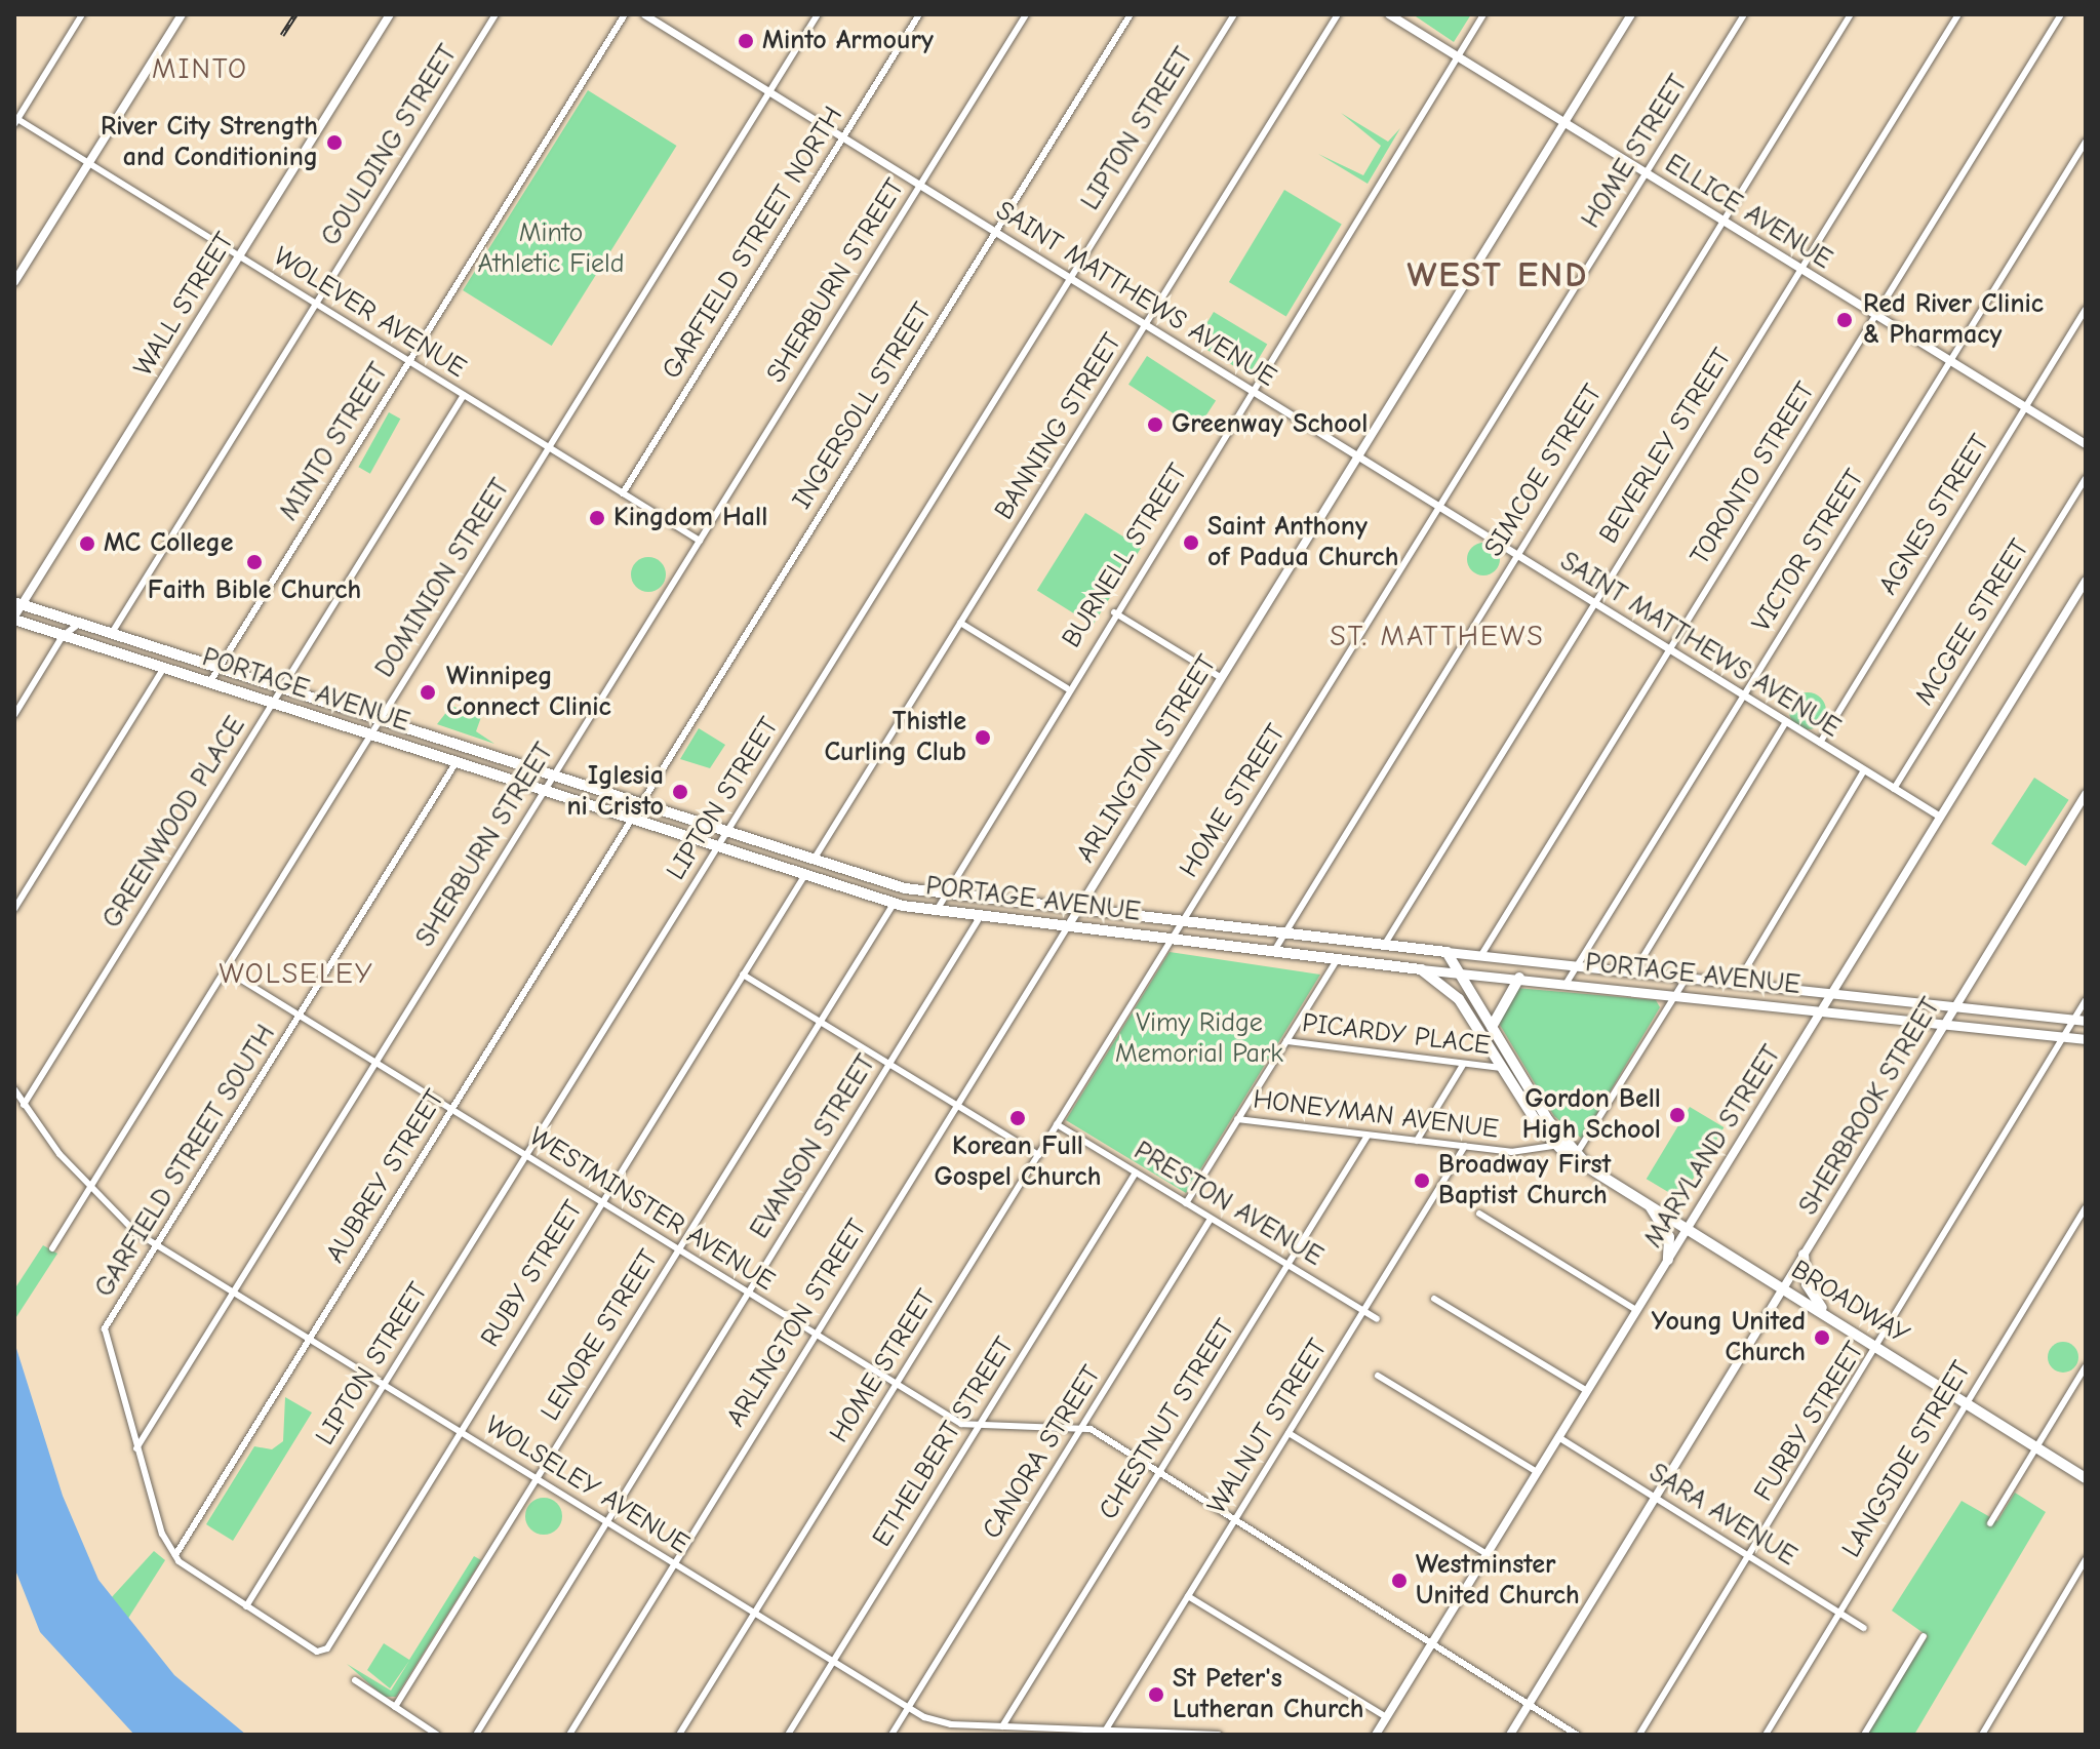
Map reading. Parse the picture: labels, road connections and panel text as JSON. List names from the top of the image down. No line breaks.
{"streets":{"highway":["PORTAGE AVENUE","BROADWAY"],"main road":["ELLICE AVENUE","WALL STREET","ARLINGTON STREET","SHERBROOK STREET","MARYLAND STREET"],"street":["LIPTON STREET","GOULDING STREET","HOME STREET","GARFIELD STREET NORTH","SHERBURN STREET","SAINT MATTHEWS AVENUE","WOLEVER AVENUE","INGERSOLL STREET","BANNING STREET","MINTO STREET","BEVERLEY STREET","SIMCOE STREET","TORONTO STREET","AGNES STREET","VICTOR STREET","BURNELL STREET","DOMINION STREET","MCGEE STREET","GREENWOOD PLACE","PICARDY PLACE","HONEYMAN AVENUE","EVANSON STREET","GARFIELD STREET SOUTH","AUBREY STREET","PRESTON AVENUE","WESTMINSTER AVENUE","RUBY STREET","LENORE STREET","CHESTNUT STREET","FURBY STREET","WALNUT STREET","ETHELBERT STREET","CANORA STREET","LANGSIDE STREET","WOLSELEY AVENUE","SARA AVENUE"]},"crossings":[["LIPTON STREET","SAINT MATTHEWS AVENUE"],["LIPTON STREET","PORTAGE AVENUE"],["LIPTON STREET","WESTMINSTER AVENUE"],["LIPTON STREET","RUBY STREET"],["LIPTON STREET","WOLSELEY AVENUE"],["GOULDING STREET","WOLEVER AVENUE"],["GOULDING STREET","PORTAGE AVENUE"],["HOME STREET","ELLICE AVENUE"],["HOME STREET","SAINT MATTHEWS AVENUE"],["HOME STREET","PORTAGE AVENUE"],["HOME STREET","PRESTON AVENUE"],["HOME STREET","WESTMINSTER AVENUE"],["HOME STREET","WOLSELEY AVENUE"],["ELLICE AVENUE","BEVERLEY STREET"],["ELLICE AVENUE","SIMCOE STREET"],["ELLICE AVENUE","TORONTO STREET"],["ELLICE AVENUE","AGNES STREET"],["ELLICE AVENUE","VICTOR STREET"],["ELLICE AVENUE","BURNELL STREET"],["ELLICE AVENUE","ARLINGTON STREET"],["GARFIELD STREET NORTH","SAINT MATTHEWS AVENUE"],["GARFIELD STREET NORTH","WOLEVER AVENUE"],["SHERBURN STREET","SAINT MATTHEWS AVENUE"],["SHERBURN STREET","WOLEVER AVENUE"],["SHERBURN STREET","PORTAGE AVENUE"],["SHERBURN STREET","GARFIELD STREET SOUTH"],["SHERBURN STREET","WESTMINSTER AVENUE"],["SHERBURN STREET","WOLSELEY AVENUE"],["SAINT MATTHEWS AVENUE","INGERSOLL STREET"],["SAINT MATTHEWS AVENUE","BANNING STREET"],["SAINT MATTHEWS AVENUE","BEVERLEY STREET"],["SAINT MATTHEWS AVENUE","SIMCOE STREET"],["SAINT MATTHEWS AVENUE","TORONTO STREET"],["SAINT MATTHEWS AVENUE","AGNES STREET"],["SAINT MATTHEWS AVENUE","VICTOR STREET"],["SAINT MATTHEWS AVENUE","BURNELL STREET"],["SAINT MATTHEWS AVENUE","DOMINION STREET"],["SAINT MATTHEWS AVENUE","MCGEE STREET"],["SAINT MATTHEWS AVENUE","ARLINGTON STREET"],["SAINT MATTHEWS AVENUE","MARYLAND STREET"],["WALL STREET","WOLEVER AVENUE"],["WALL STREET","PORTAGE AVENUE"],["WOLEVER AVENUE","MINTO STREET"],["WOLEVER AVENUE","DOMINION STREET"],["WOLEVER AVENUE","GREENWOOD PLACE"],["INGERSOLL STREET","PORTAGE AVENUE"],["INGERSOLL STREET","AUBREY STREET"],["BANNING STREET","PORTAGE AVENUE"],["MINTO STREET","PORTAGE AVENUE"],["BEVERLEY STREET","PORTAGE AVENUE"],["SIMCOE STREET","PORTAGE AVENUE"],["TORONTO STREET","PORTAGE AVENUE"],["VICTOR STREET","PORTAGE AVENUE"],["BURNELL STREET","PORTAGE AVENUE"],["DOMINION STREET","PORTAGE AVENUE"],["DOMINION STREET","WESTMINSTER AVENUE"],["DOMINION STREET","WOLSELEY AVENUE"],["PORTAGE AVENUE","ARLINGTON STREET"],["PORTAGE AVENUE","GREENWOOD PLACE"],["PORTAGE AVENUE","SHERBROOK STREET"],["PORTAGE AVENUE","EVANSON STREET"],["PORTAGE AVENUE","MARYLAND STREET"],["PORTAGE AVENUE","GARFIELD STREET SOUTH"],["PORTAGE AVENUE","AUBREY STREET"],["PORTAGE AVENUE","RUBY STREET"],["PORTAGE AVENUE","BROADWAY"],["PORTAGE AVENUE","LENORE STREET"],["PORTAGE AVENUE","FURBY STREET"],["ARLINGTON STREET","WESTMINSTER AVENUE"],["ARLINGTON STREET","WOLSELEY AVENUE"],["GREENWOOD PLACE","WOLSELEY AVENUE"],["PICARDY PLACE","BROADWAY"],["SHERBROOK STREET","WESTMINSTER AVENUE"],["SHERBROOK STREET","BROADWAY"],["SHERBROOK STREET","SARA AVENUE"],["HONEYMAN AVENUE","BROADWAY"],["HONEYMAN AVENUE","CHESTNUT STREET"],["HONEYMAN AVENUE","WALNUT STREET"],["EVANSON STREET","WESTMINSTER AVENUE"],["EVANSON STREET","WOLSELEY AVENUE"],["MARYLAND STREET","WESTMINSTER AVENUE"],["MARYLAND STREET","BROADWAY"],["MARYLAND STREET","SARA AVENUE"],["GARFIELD STREET SOUTH","WESTMINSTER AVENUE"],["GARFIELD STREET SOUTH","WOLSELEY AVENUE"],["AUBREY STREET","WESTMINSTER AVENUE"],["AUBREY STREET","WOLSELEY AVENUE"],["PRESTON AVENUE","CHESTNUT STREET"],["PRESTON AVENUE","WALNUT STREET"],["PRESTON AVENUE","ETHELBERT STREET"],["PRESTON AVENUE","CANORA STREET"],["WESTMINSTER AVENUE","RUBY STREET"],["WESTMINSTER AVENUE","LENORE STREET"],["WESTMINSTER AVENUE","CHESTNUT STREET"],["WESTMINSTER AVENUE","WALNUT STREET"],["WESTMINSTER AVENUE","ETHELBERT STREET"],["WESTMINSTER AVENUE","CANORA STREET"],["RUBY STREET","WOLSELEY AVENUE"],["BROADWAY","FURBY STREET"],["BROADWAY","LANGSIDE STREET"],["LENORE STREET","WOLSELEY AVENUE"],["CHESTNUT STREET","WOLSELEY AVENUE"],["FURBY STREET","SARA AVENUE"],["WALNUT STREET","WOLSELEY AVENUE"],["ETHELBERT STREET","WOLSELEY AVENUE"],["CANORA STREET","WOLSELEY AVENUE"],["LANGSIDE STREET","SARA AVENUE"]],"districts":["MINTO","WEST END","ST. MATTHEWS","WOLSELEY"],"parks":["Minto Athletic Field","Vimy Ridge Memorial Park"],"places":["Minto Armoury","River City Strength and Conditioning","Red River Clinic & Pharmacy","Greenway School","Kingdom Hall","Saint Anthony of Padua Church","MC College","Faith Bible Church","Winnipeg Connect Clinic","Thistle Curling Club","Iglesia ni Cristo","Gordon Bell High School","Korean Full Gospel Church","Broadway First Baptist Church","Young United Church","Westminster United Church","St Peter's Lutheran Church"]}
